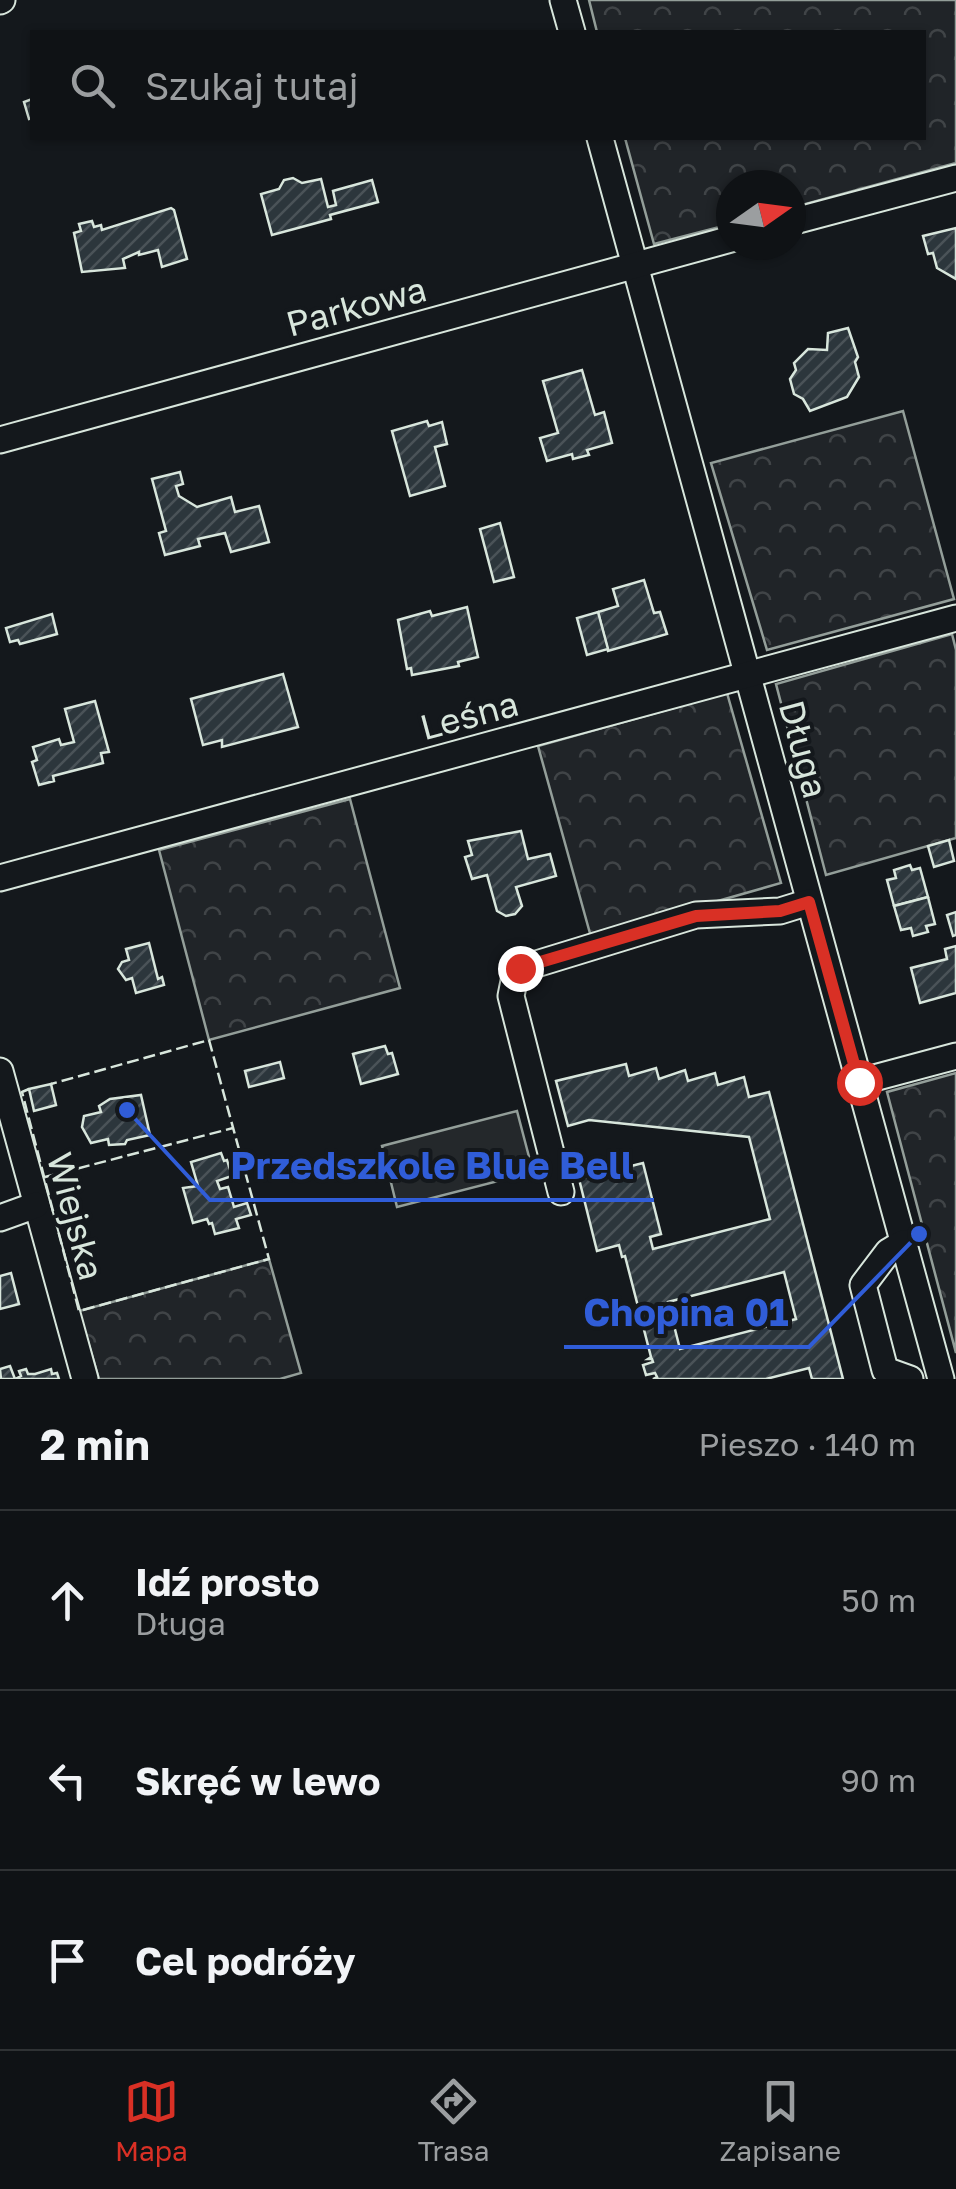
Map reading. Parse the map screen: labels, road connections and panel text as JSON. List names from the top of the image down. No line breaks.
{"streets":{"street":["Parkowa","Leśna","Długa","Wiejska"]},"crossings":[["Parkowa","Długa"],["Leśna","Długa"]],"places":["Przedszkole Blue Bell","Chopina 01"],"north":"right","page":{"search":"Szukaj tutaj","heading":["2 min","Pieszo · 140 m"],"list":[["Idź prosto","Długa","50 m"],["Skręć w lewo","90 m"],"Cel podróży"],"nav":["Mapa","Trasa","Zapisane"]}}
